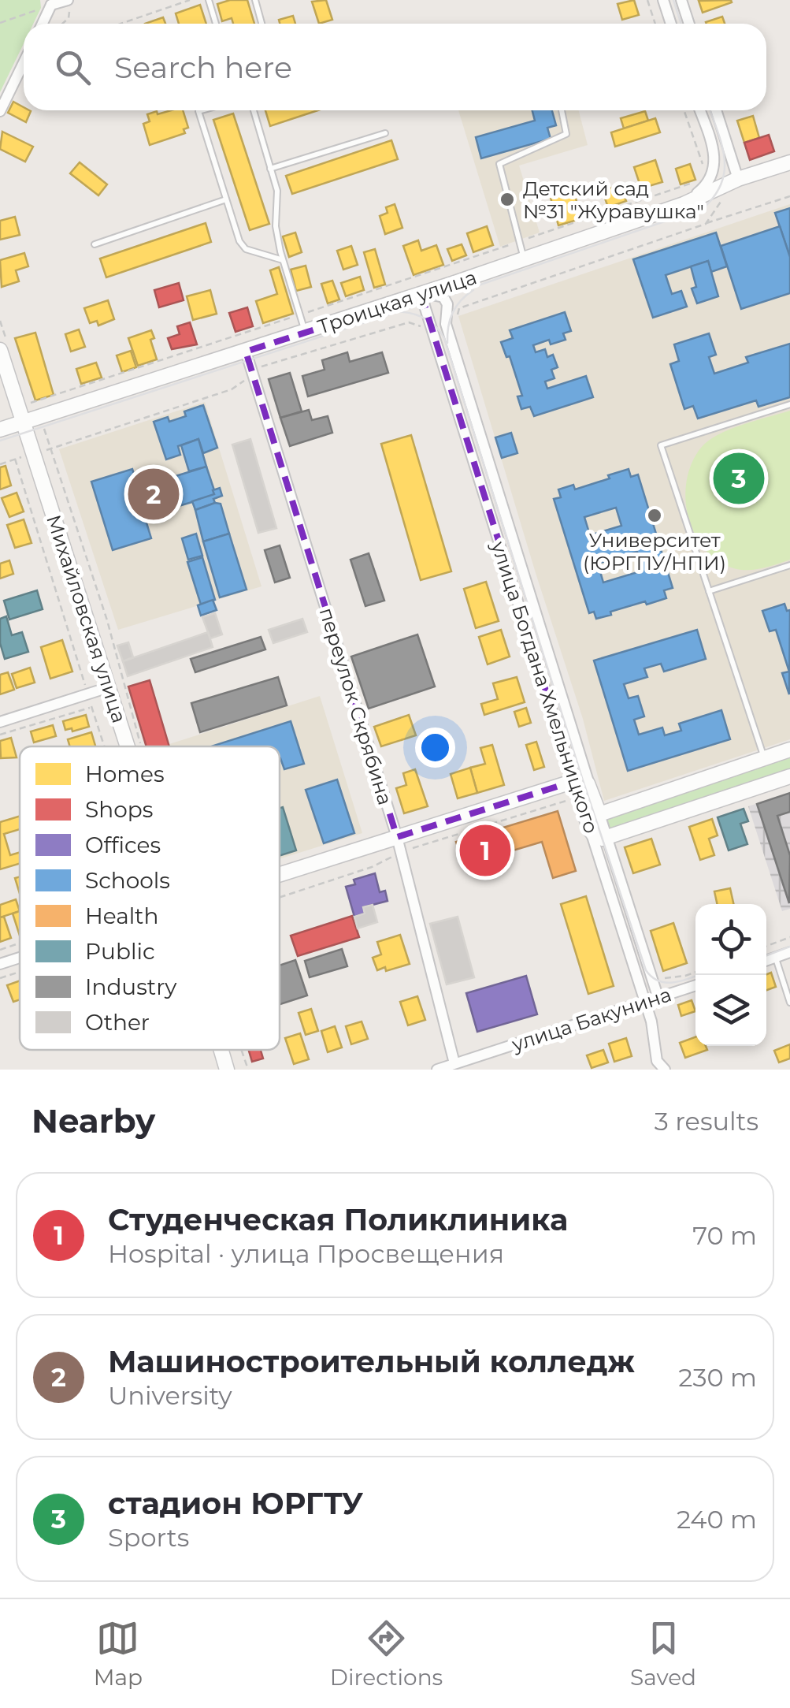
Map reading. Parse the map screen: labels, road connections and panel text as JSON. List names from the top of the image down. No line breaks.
{"streets":{"street":["Троицкая улица","Михайловская улица","улица Богдана Хмельницкого","переулок Скрябина","улица Бакунина"]},"crossings":[["Троицкая улица","Михайловская улица"],["Троицкая улица","улица Богдана Хмельницкого"],["Троицкая улица","переулок Скрябина"],["улица Богдана Хмельницкого","улица Бакунина"],["переулок Скрябина","улица Бакунина"]],"places":["Детский сад №31 \"Журавушка\"","Университет (ЮРГПУ/НПИ)"],"legend":["Homes","Shops","Offices","Schools","Health","Public","Industry","Other"],"page":{"search":"Search here","pins":["3","2","1"],"heading":["Nearby","3 results"],"list":[{"mark":"1","name":"Студенческая Поликлиника","note":"Hospital · улица Просвещения","value":"70 m"},{"mark":"2","name":"Машиностроительный колледж","note":"University","value":"230 m"},{"mark":"3","name":"стадион ЮРГТУ","note":"Sports","value":"240 m"}],"nav":["Map","Directions","Saved"]}}
